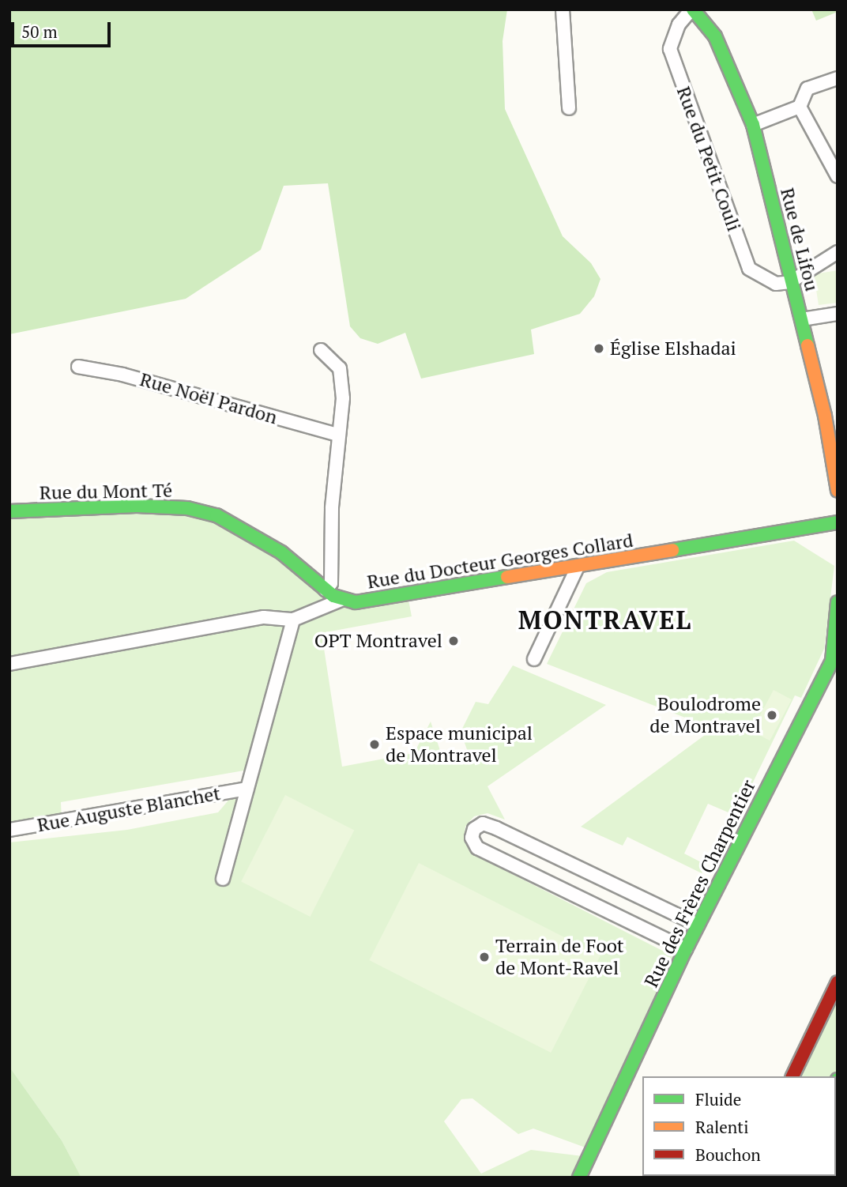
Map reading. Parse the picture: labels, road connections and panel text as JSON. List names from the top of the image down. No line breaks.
{"streets":{"main road":["Rue de Lifou","Rue du Mont Té","Rue du Docteur Georges Collard","Rue des Frères Charpentier"],"street":["Rue du Petit Couli","Rue Noël Pardon","Rue Auguste Blanchet"]},"crossings":[["Rue du Petit Couli","Rue de Lifou"],["Rue du Mont Té","Rue du Docteur Georges Collard"],["Rue du Docteur Georges Collard","Rue Auguste Blanchet"]],"districts":["MONTRAVEL"],"places":["Église Elshadai","OPT Montravel","Boulodrome de Montravel","Espace municipal de Montravel","Terrain de Foot de Mont-Ravel"],"legend":["Fluide","Ralenti","Bouchon"],"scale_bar":"50 m"}
